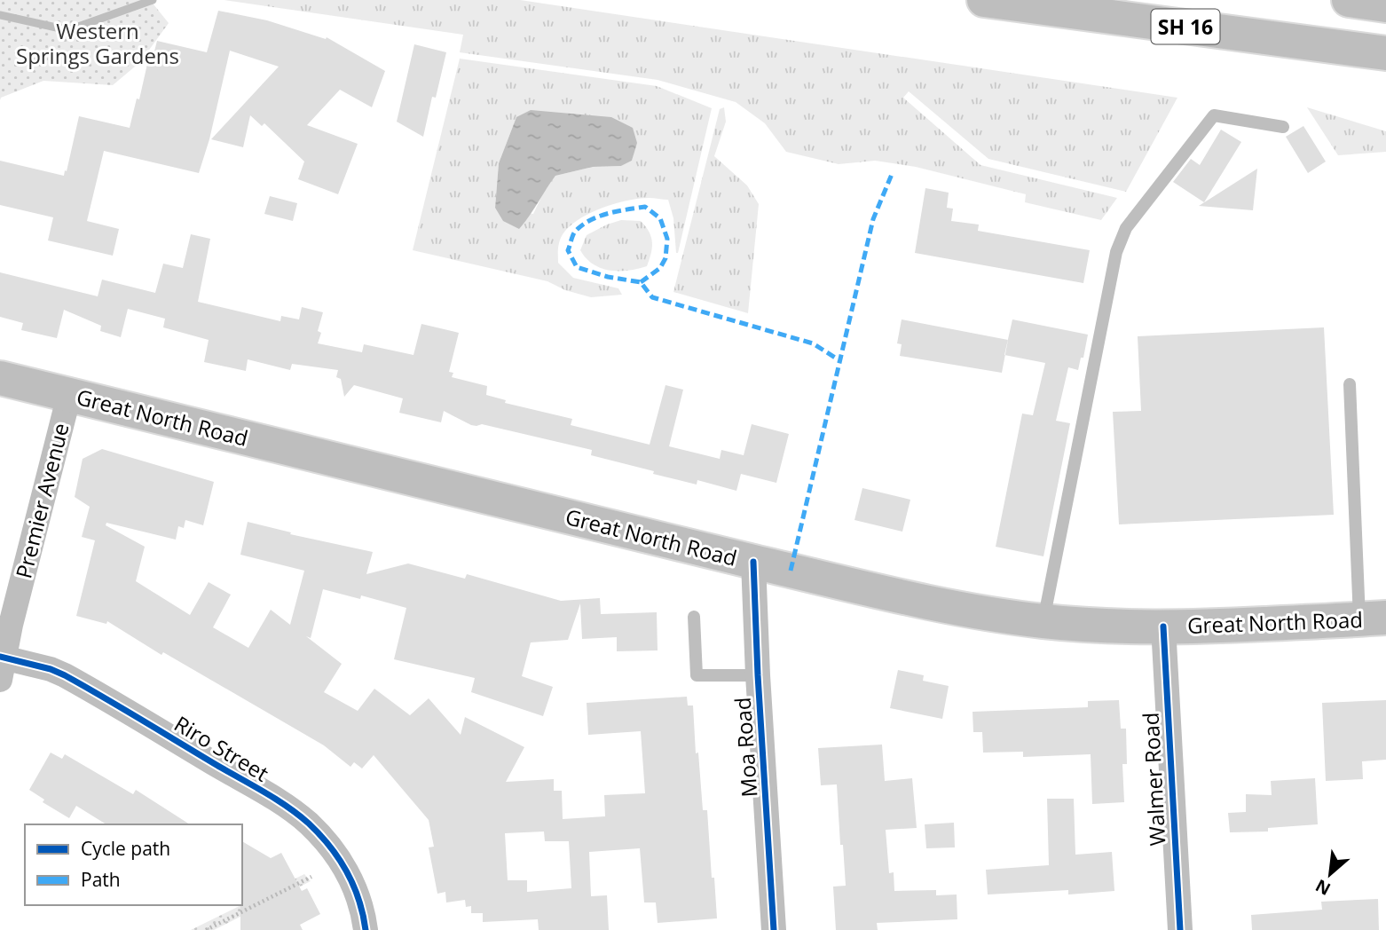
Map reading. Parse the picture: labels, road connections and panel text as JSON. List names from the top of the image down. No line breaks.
{"streets":{"main road":["SH 16","Great North Road"],"street":["Premier Avenue","Moa Road","Riro Street","Walmer Road"]},"crossings":[["Great North Road","Premier Avenue"],["Great North Road","Moa Road"],["Great North Road","Walmer Road"],["Premier Avenue","Riro Street"]],"parks":["Western Springs Gardens"],"legend":["Cycle path","Path"],"north":"bottom left"}
